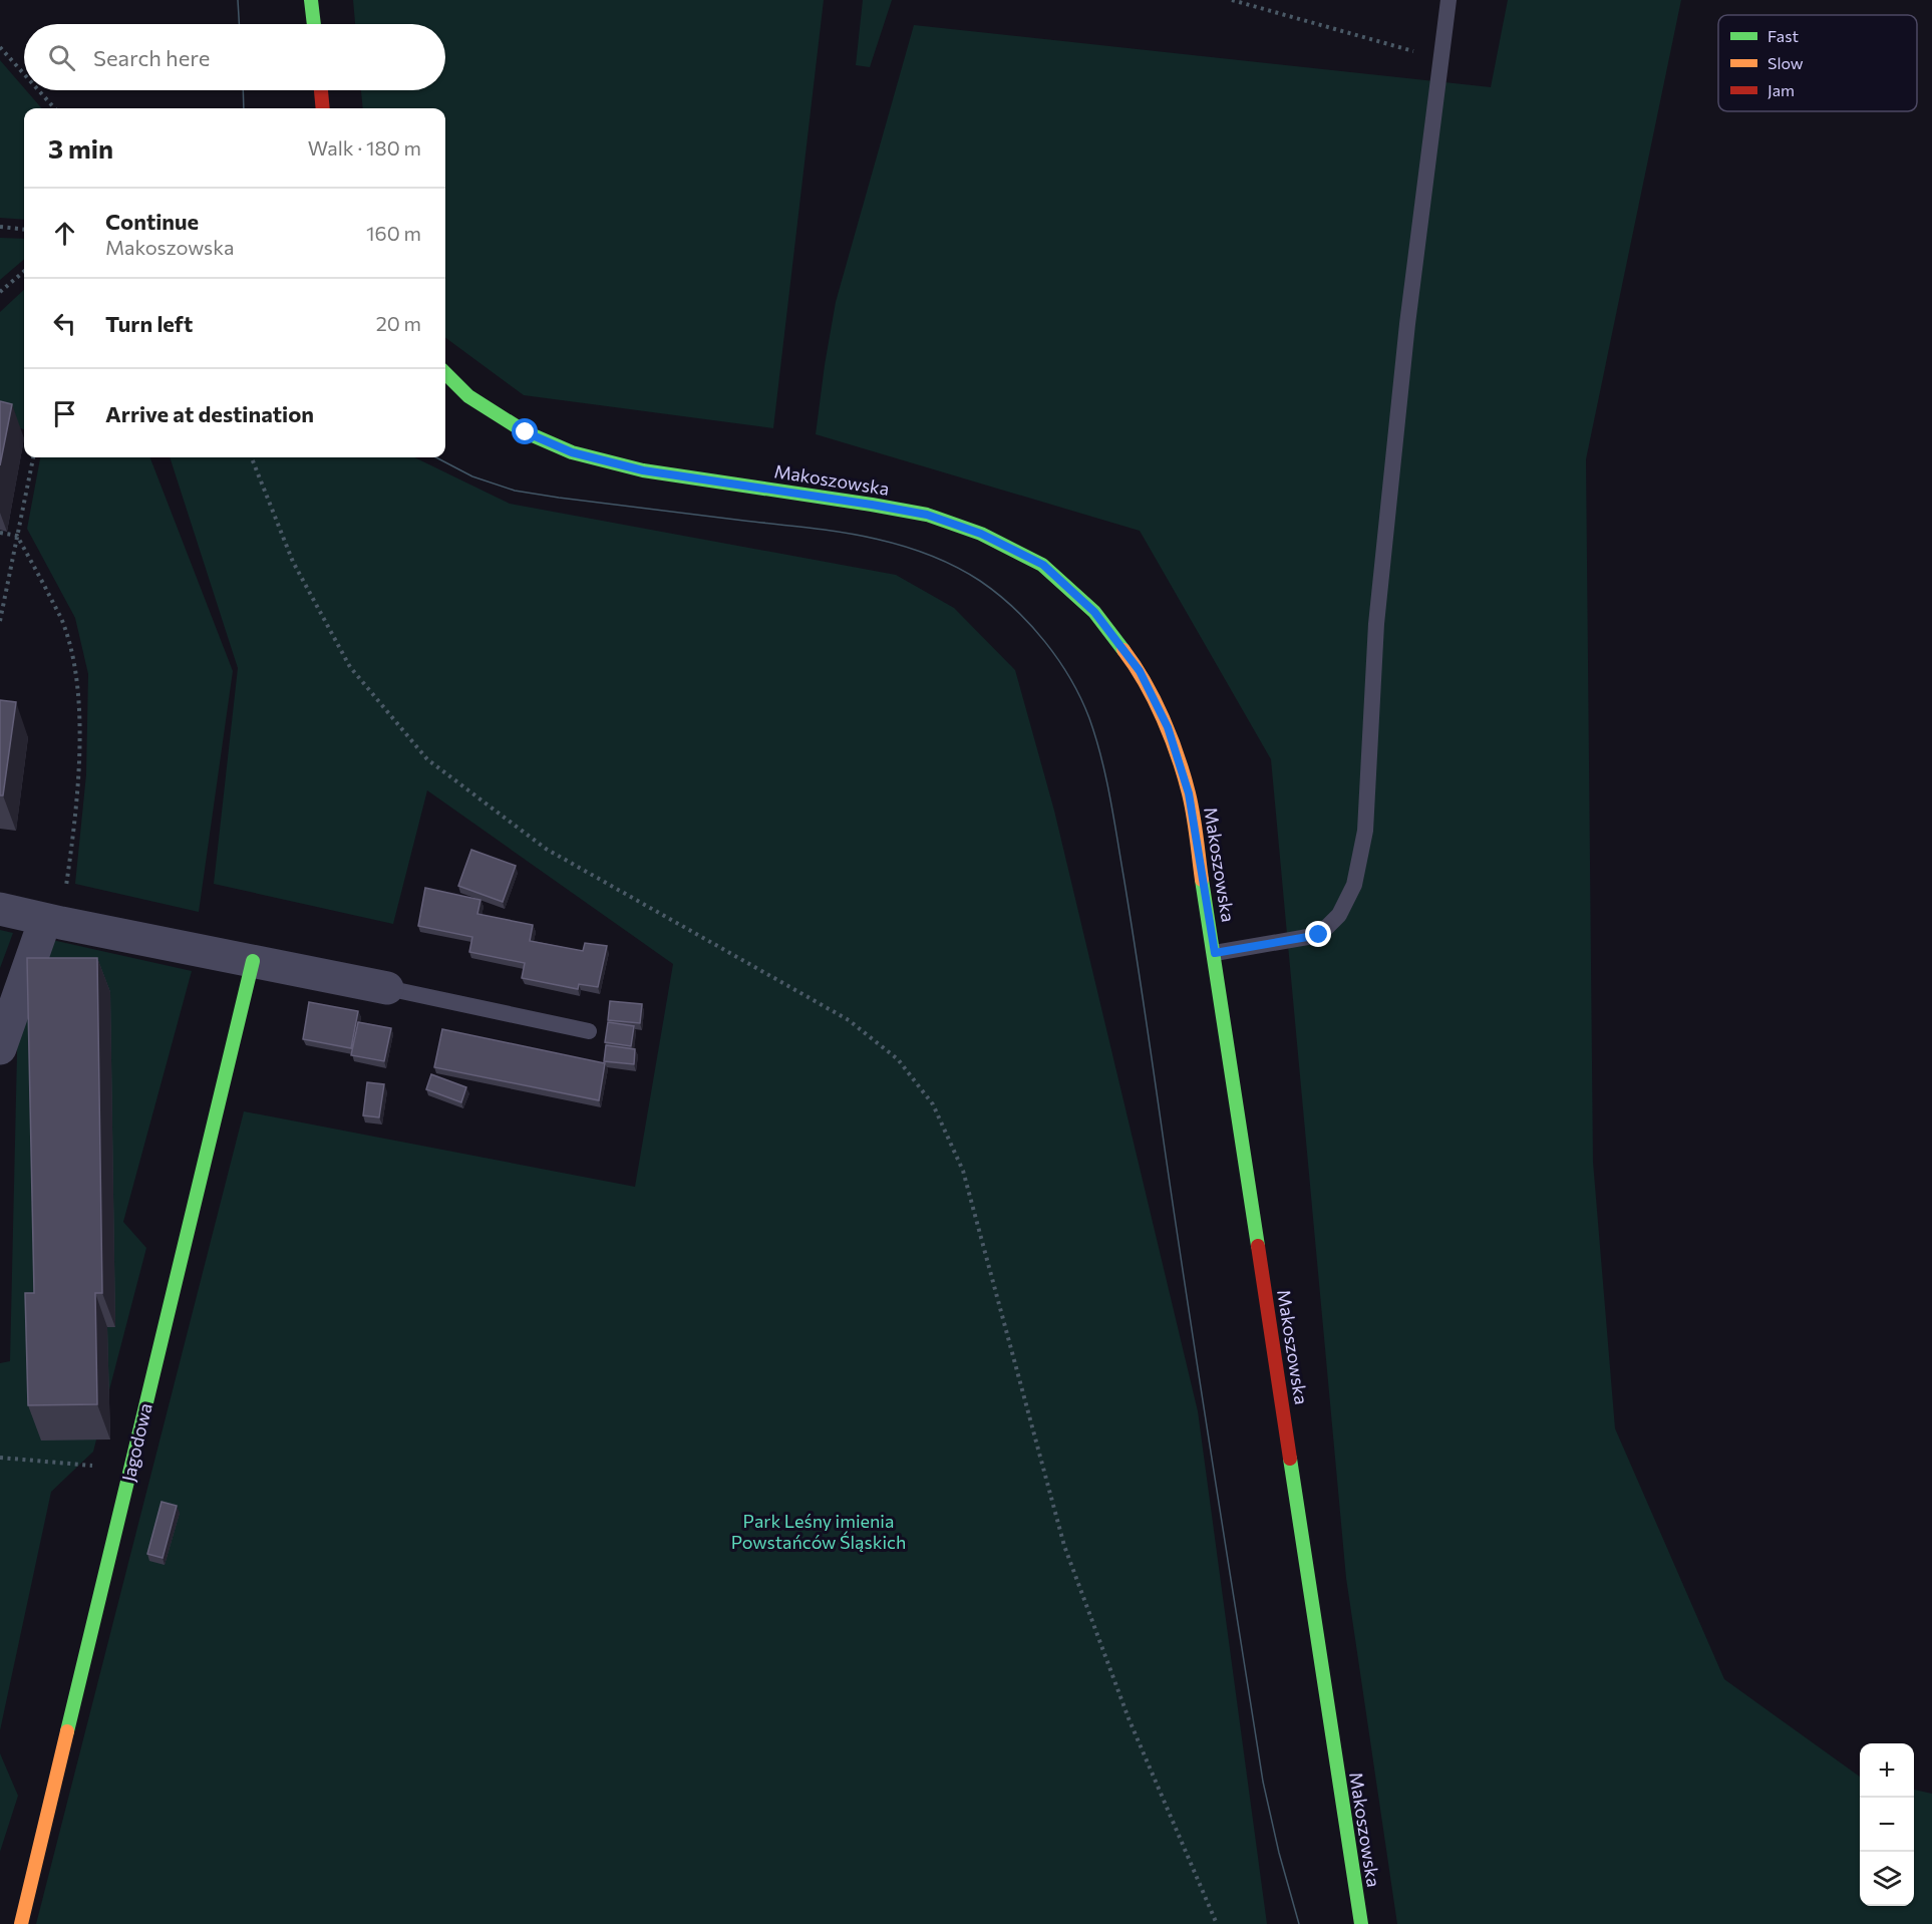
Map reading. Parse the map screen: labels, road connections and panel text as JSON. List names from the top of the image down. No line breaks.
{"streets":{"main road":["Makoszowska","Jagodowa"]},"parks":["Park Leśny imienia Powstańców Śląskich"],"legend":["Fast","Slow","Jam"],"page":{"search":"Search here","heading":["3 min","Walk · 180 m"],"list":[["Continue","Makoszowska","160 m"],["Turn left","20 m"],"Arrive at destination"],"map_buttons":["+","−"]}}
